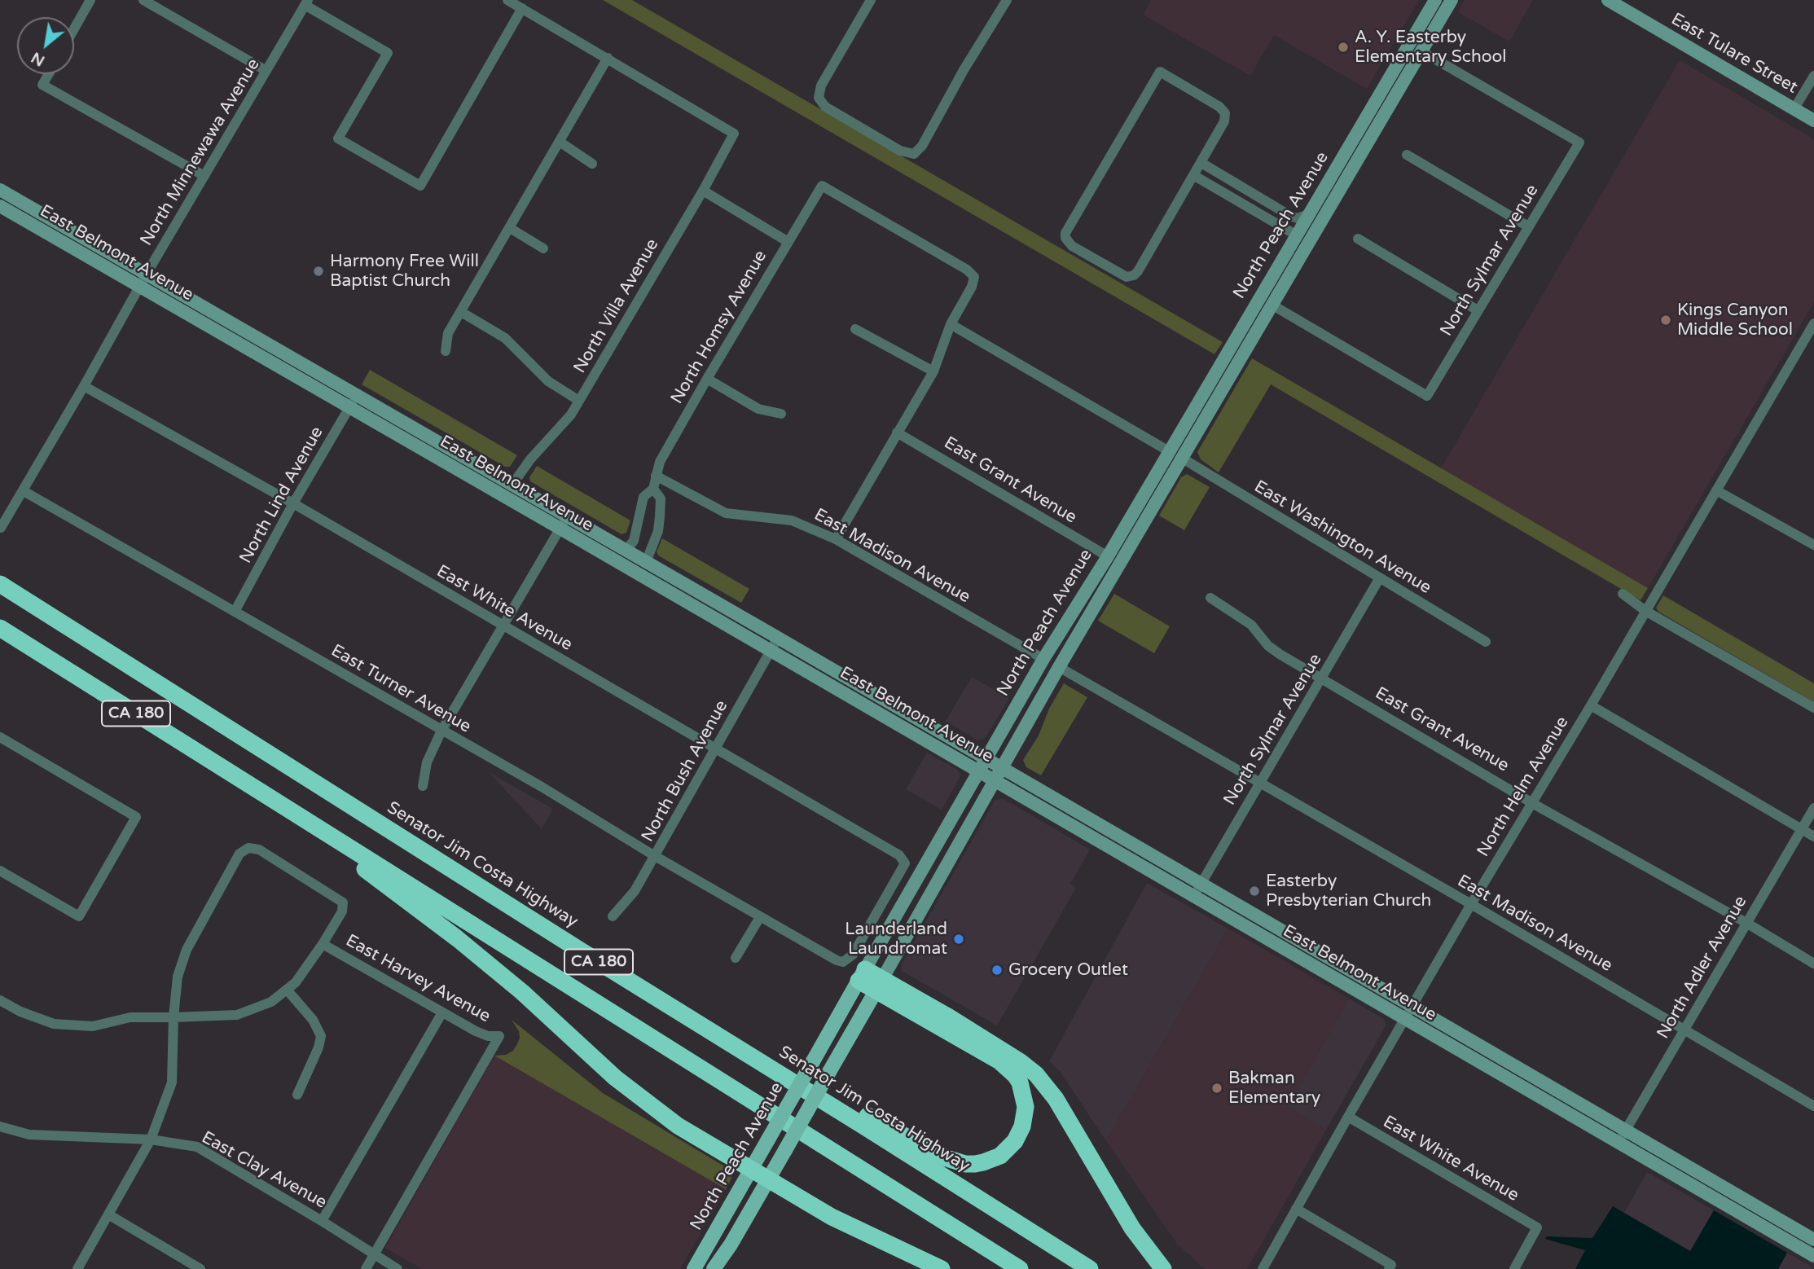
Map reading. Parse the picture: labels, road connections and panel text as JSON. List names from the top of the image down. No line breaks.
{"streets":{"highway":["CA 180","Senator Jim Costa Highway"],"main road":["East Tulare Street","North Peach Avenue","East Belmont Avenue"],"street":["North Minnewawa Avenue","North Sylmar Avenue","North Villa Avenue","North Homsy Avenue","East Grant Avenue","North Lind Avenue","East Washington Avenue","East Madison Avenue","East White Avenue","East Turner Avenue","North Bush Avenue","North Helm Avenue","North Adler Avenue","East Harvey Avenue","East Clay Avenue"]},"crossings":[["North Minnewawa Avenue","East Belmont Avenue"],["North Minnewawa Avenue","East White Avenue"],["North Minnewawa Avenue","East Turner Avenue"],["North Peach Avenue","East Belmont Avenue"],["North Peach Avenue","North Sylmar Avenue"],["North Peach Avenue","East Grant Avenue"],["North Peach Avenue","East Washington Avenue"],["North Peach Avenue","East Madison Avenue"],["East Belmont Avenue","North Sylmar Avenue"],["East Belmont Avenue","North Villa Avenue"],["East Belmont Avenue","North Homsy Avenue"],["East Belmont Avenue","North Lind Avenue"],["East Belmont Avenue","North Bush Avenue"],["East Belmont Avenue","North Helm Avenue"],["East Belmont Avenue","North Adler Avenue"],["North Sylmar Avenue","East Grant Avenue"],["North Sylmar Avenue","East Washington Avenue"],["North Sylmar Avenue","East Madison Avenue"],["North Homsy Avenue","East Madison Avenue"],["East Grant Avenue","North Helm Avenue"],["East Grant Avenue","North Adler Avenue"],["North Lind Avenue","East White Avenue"],["North Lind Avenue","East Turner Avenue"],["East Madison Avenue","North Helm Avenue"],["East Madison Avenue","North Adler Avenue"],["East White Avenue","East Turner Avenue"],["East White Avenue","North Bush Avenue"],["East White Avenue","North Helm Avenue"],["East Turner Avenue","North Bush Avenue"],["East Harvey Avenue","East Clay Avenue"]],"places":["A. Y. Easterby Elementary School","Harmony Free Will Baptist Church","Kings Canyon Middle School","Easterby Presbyterian Church","Launderland Laundromat","Grocery Outlet","Bakman Elementary"],"north":"bottom left"}
